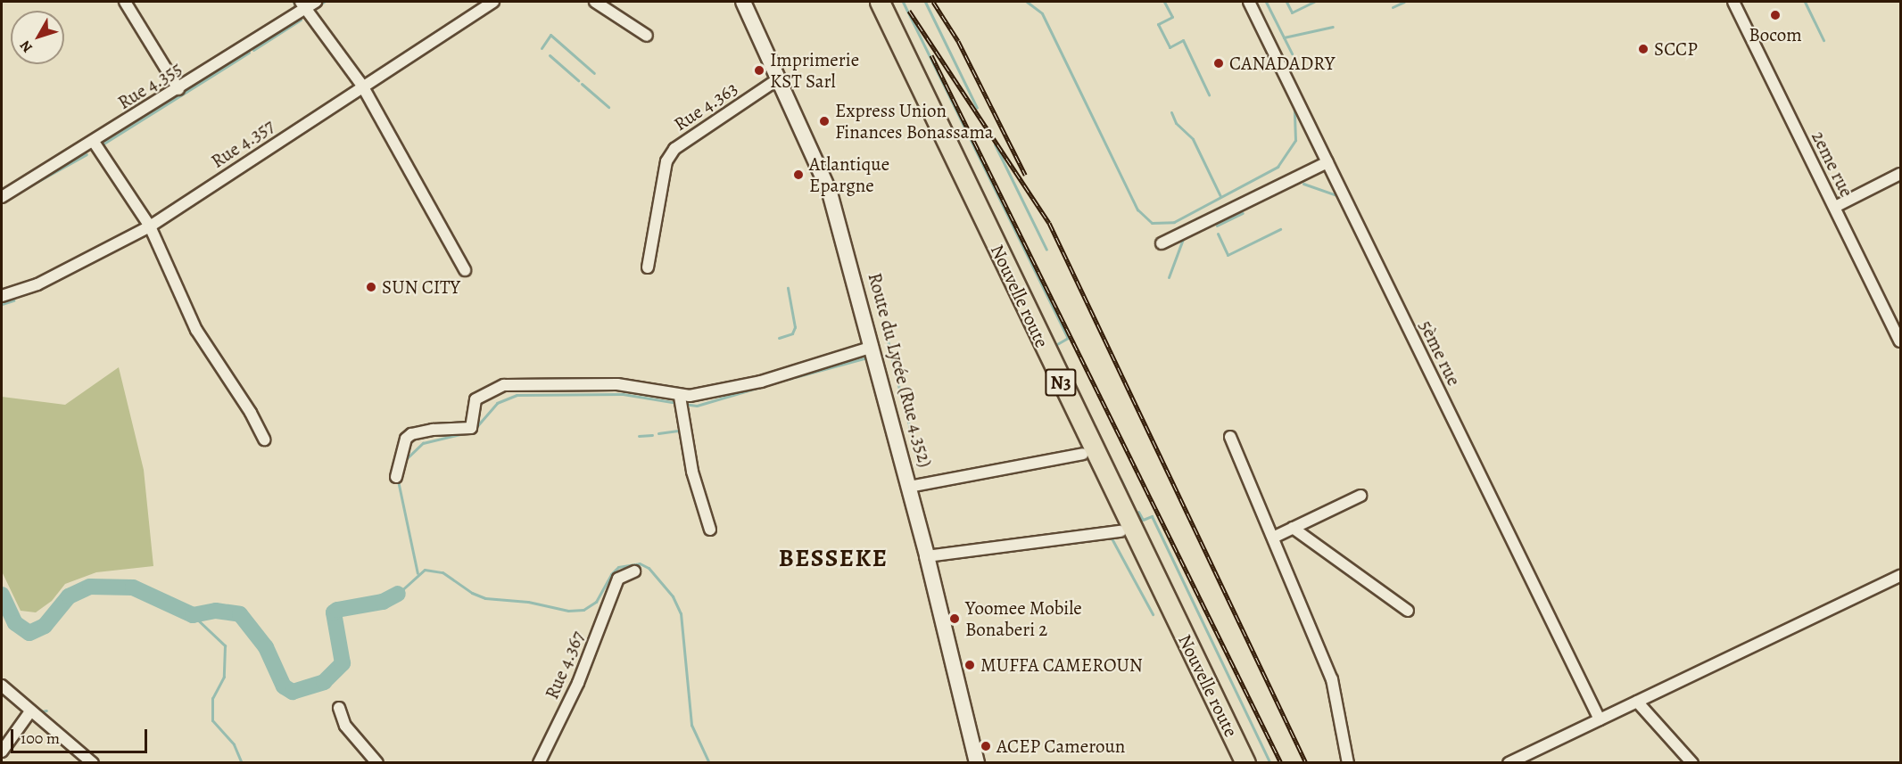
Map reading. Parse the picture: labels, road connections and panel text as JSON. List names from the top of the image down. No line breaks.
{"streets":{"highway":["Nouvelle route","N3"],"main road":["Route du Lycée (Rue 4.352)"],"street":["Rue 4.355","Rue 4.363","Rue 4.357","2eme rue","5ème rue","Rue 4.367"]},"crossings":[["Rue 4.363","Route du Lycée (Rue 4.352)"]],"districts":["BESSEKE"],"places":["Bocom","SCCP","CANADADRY","Imprimerie KST Sarl","Express Union Finances Bonassama","Atlantique Epargne","SUN CITY","Yoomee Mobile Bonaberi 2","MUFFA CAMEROUN","ACEP Cameroun"],"scale_bar":"100 m","north":"bottom left"}
